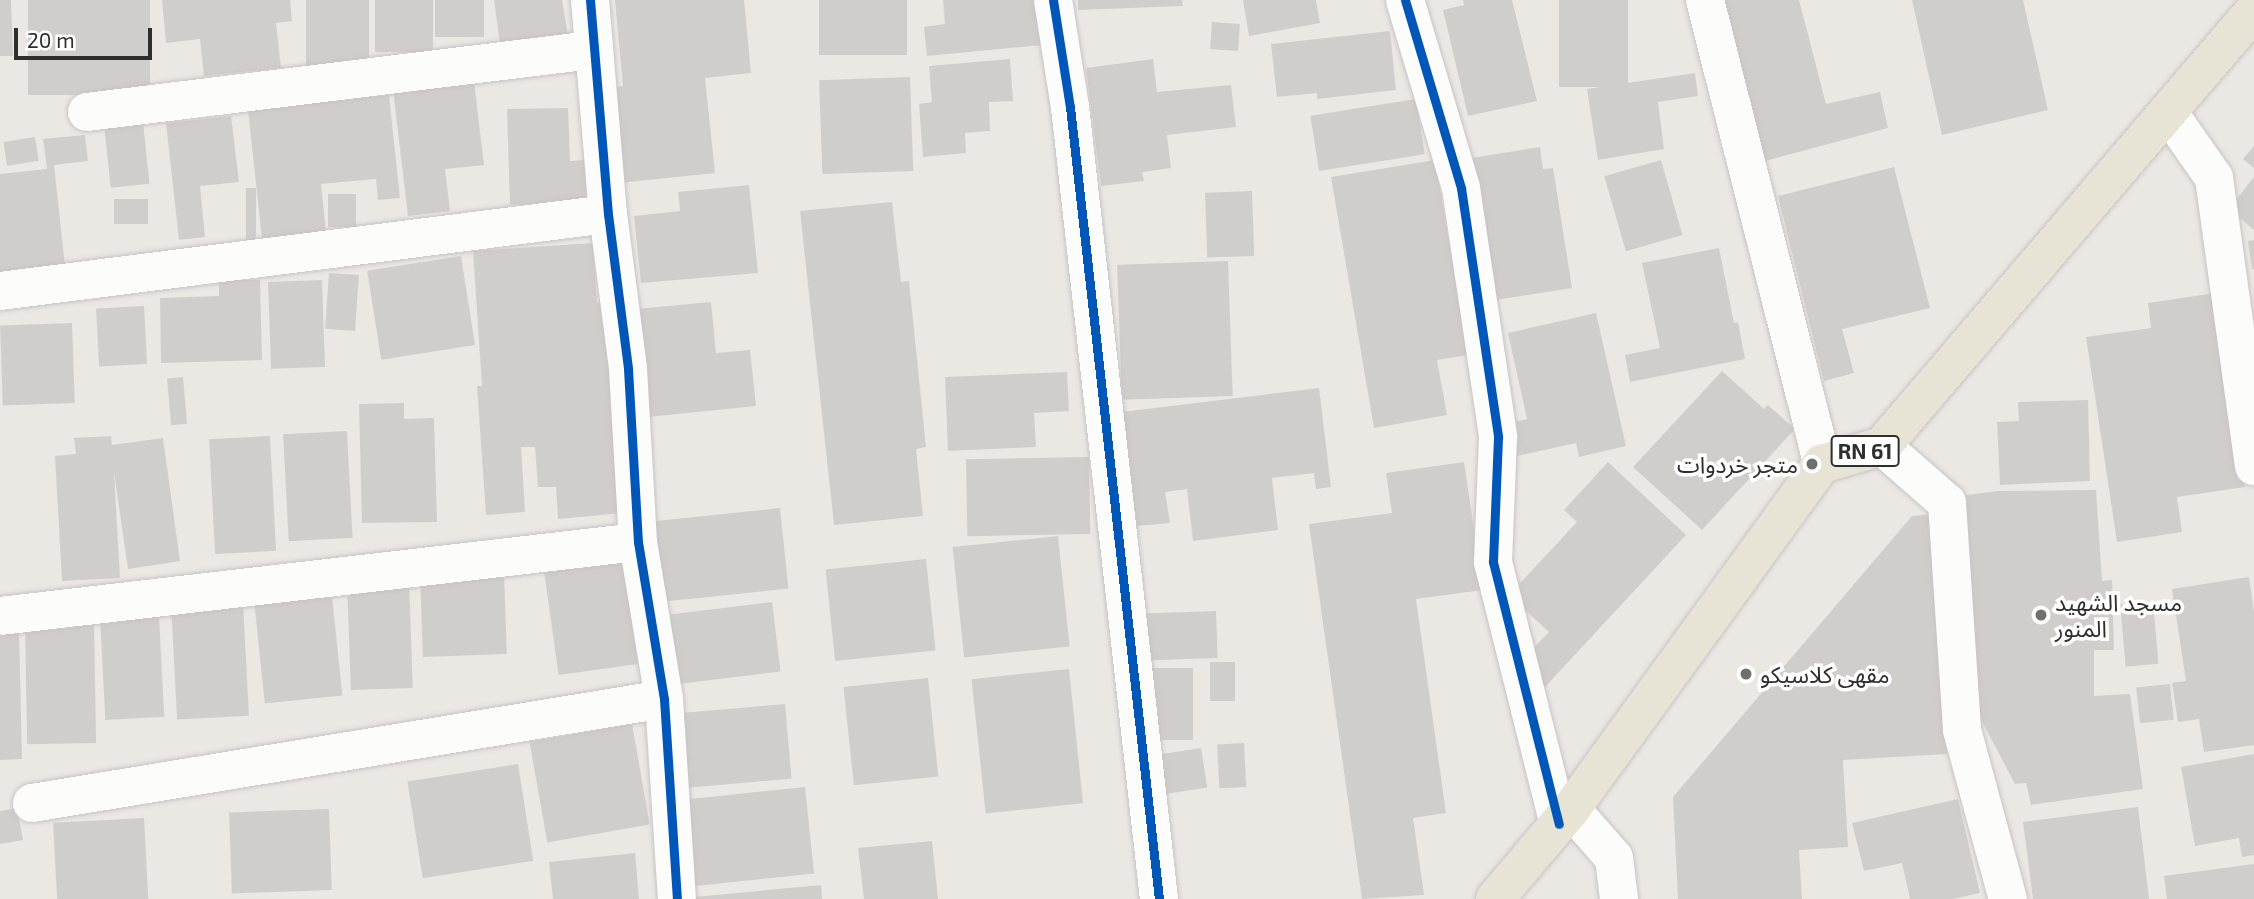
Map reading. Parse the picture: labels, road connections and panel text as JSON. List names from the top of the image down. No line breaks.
{"streets":{"main road":["RN 61"]},"places":["متجر خردوات","مسجد الشهيد المنور","مقهى كلاسيكو"],"scale_bar":"20 m"}
